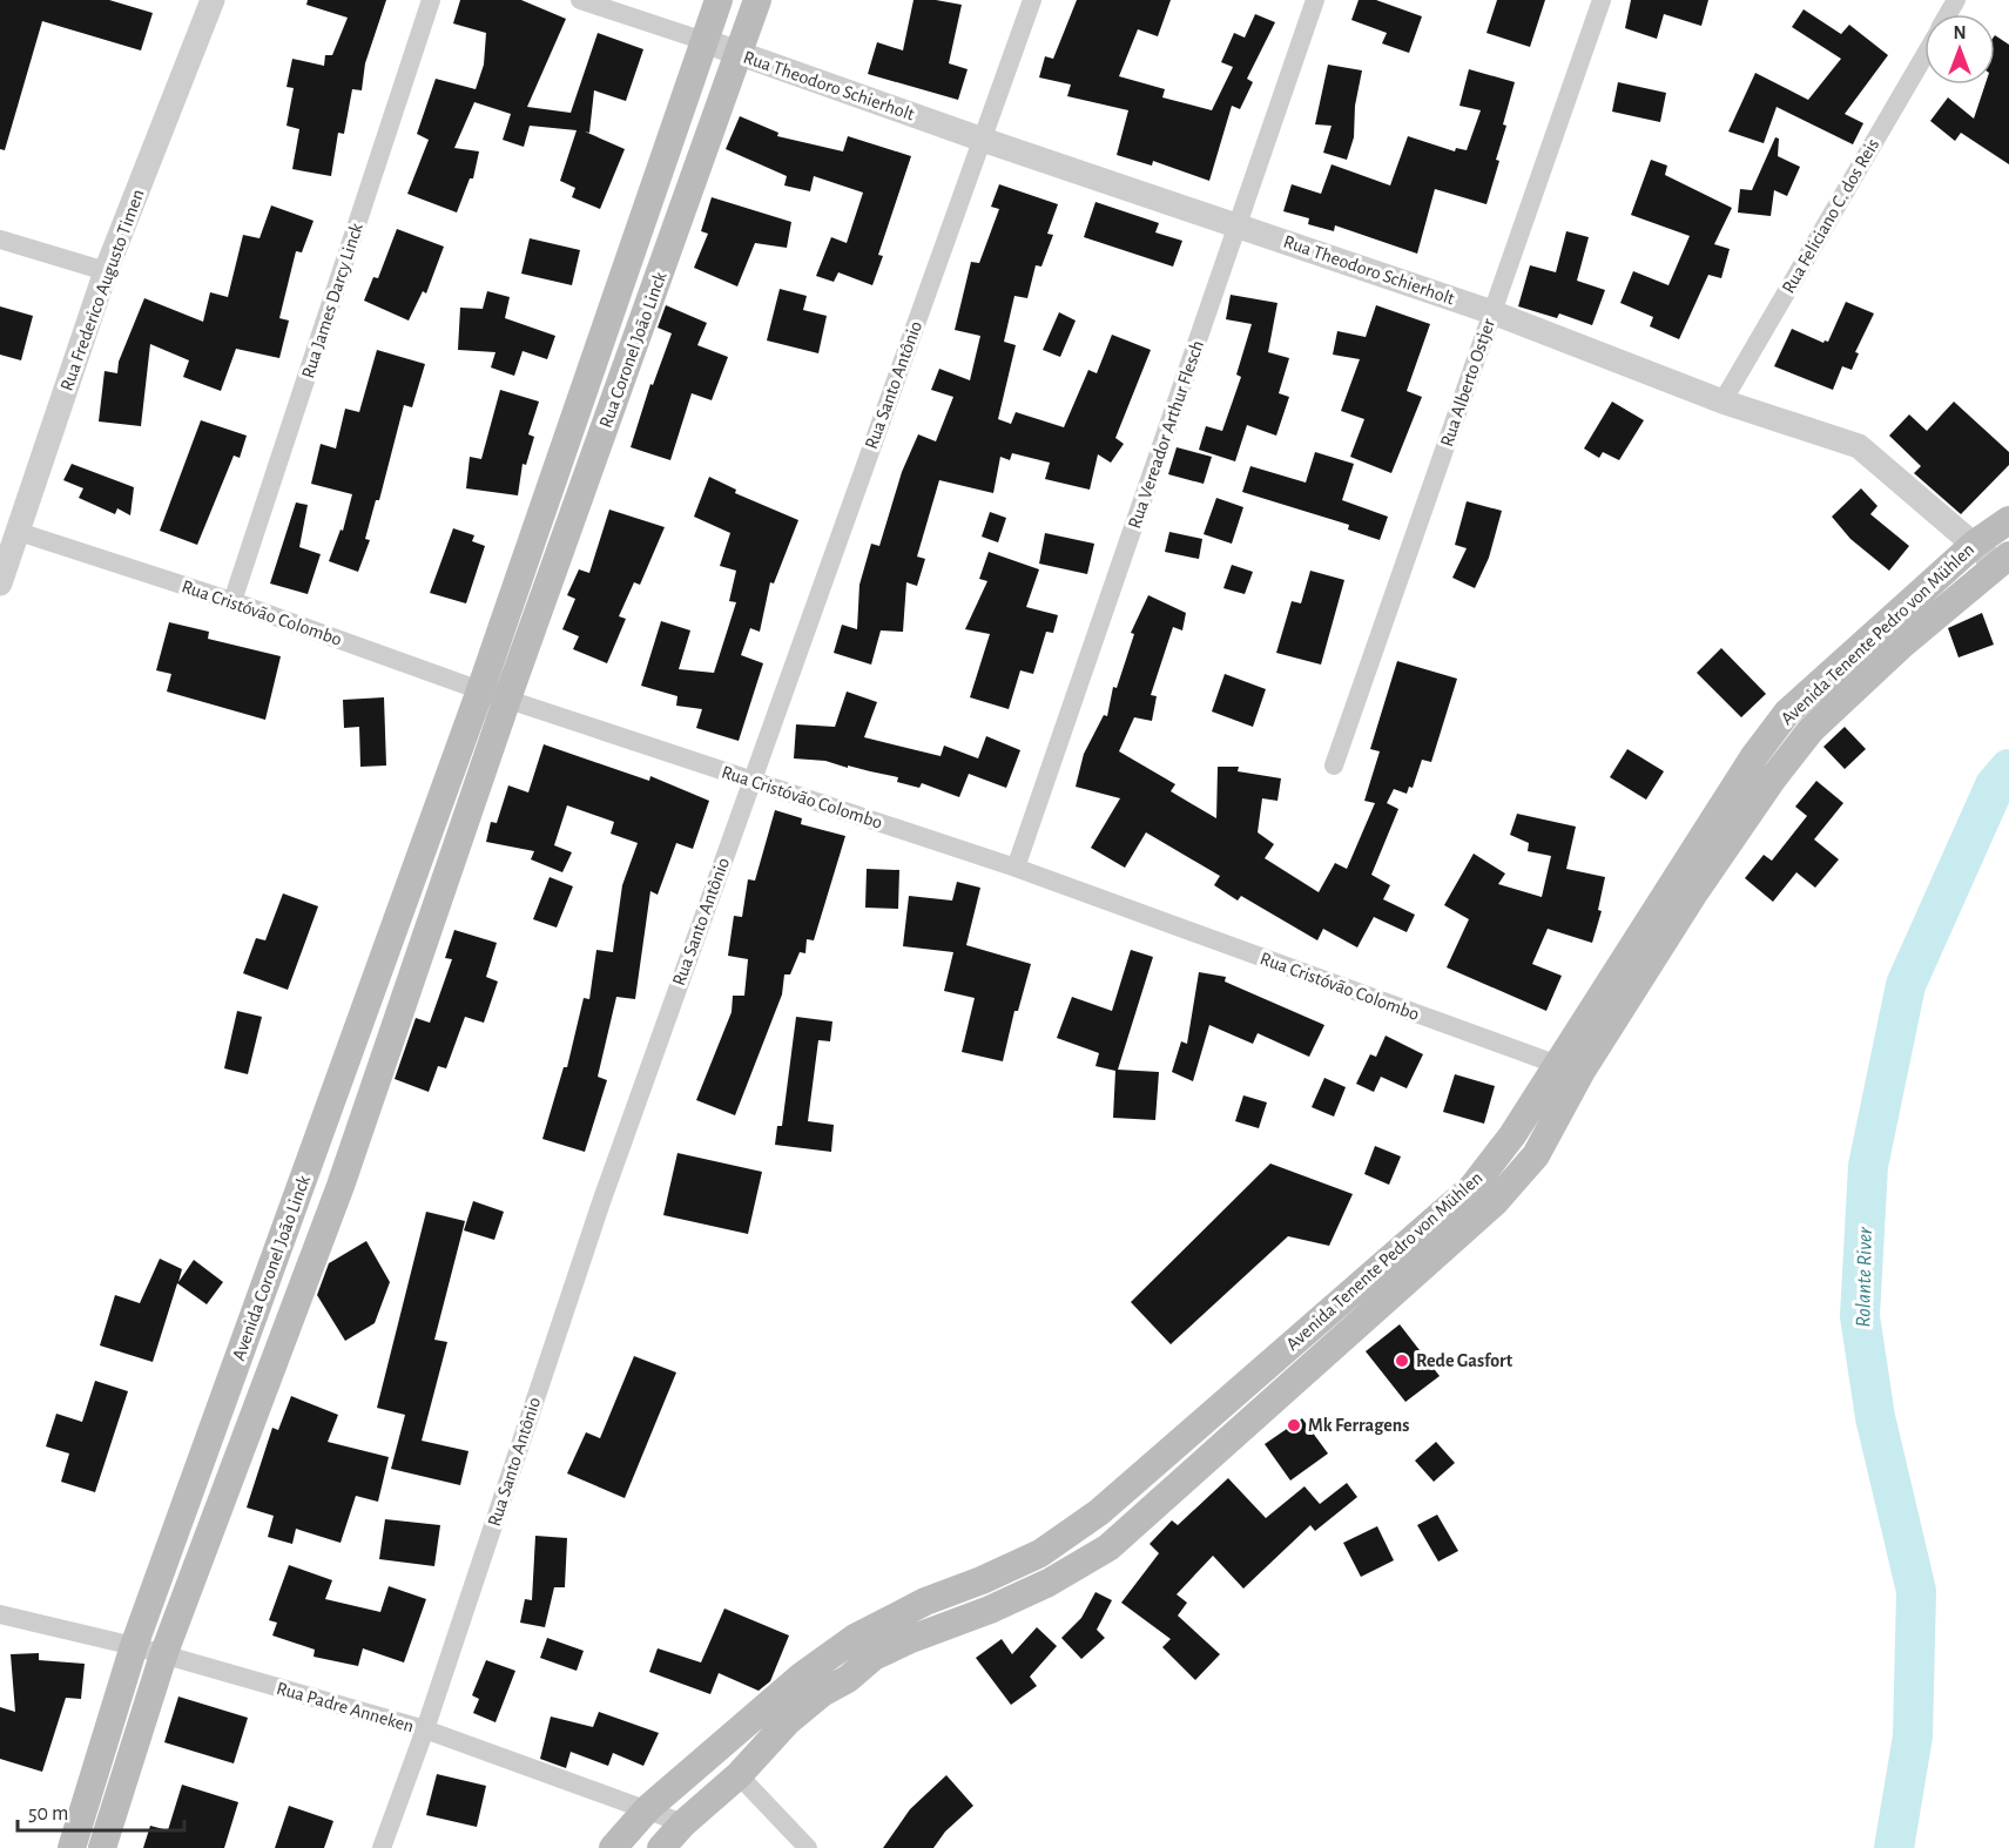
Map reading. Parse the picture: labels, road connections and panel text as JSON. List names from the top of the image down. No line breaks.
{"streets":{"main road":["Rua Coronel João Linck","Avenida Tenente Pedro von Mühlen","Avenida Coronel João Linck"],"street":["Rua Theodoro Schierholt","Rua Feliciano C. dos Reis","Rua Frederico Augusto Timen","Rua James Darcy Linck","Rua Alberto Ostjer","Rua Santo Antônio","Rua Vereador Arthur Flesch","Rua Cristóvão Colombo","Rua Padre Anneken"]},"crossings":[["Rua Theodoro Schierholt","Rua Feliciano C. dos Reis"],["Rua Theodoro Schierholt","Rua Coronel João Linck"],["Rua Theodoro Schierholt","Rua Alberto Ostjer"],["Rua Theodoro Schierholt","Rua Santo Antônio"],["Rua Theodoro Schierholt","Rua Vereador Arthur Flesch"],["Rua Theodoro Schierholt","Avenida Tenente Pedro von Mühlen"],["Rua Frederico Augusto Timen","Rua Cristóvão Colombo"],["Rua James Darcy Linck","Rua Cristóvão Colombo"],["Rua Coronel João Linck","Rua Cristóvão Colombo"],["Rua Coronel João Linck","Avenida Coronel João Linck"],["Rua Santo Antônio","Rua Cristóvão Colombo"],["Rua Santo Antônio","Rua Padre Anneken"],["Rua Vereador Arthur Flesch","Rua Cristóvão Colombo"],["Rua Cristóvão Colombo","Avenida Tenente Pedro von Mühlen"],["Rua Cristóvão Colombo","Avenida Coronel João Linck"],["Avenida Tenente Pedro von Mühlen","Rua Padre Anneken"],["Avenida Coronel João Linck","Rua Padre Anneken"]],"water":["Rolante River"],"places":["Rede Gasfort","Mk Ferragens"],"scale_bar":"50 m","north":"top"}
